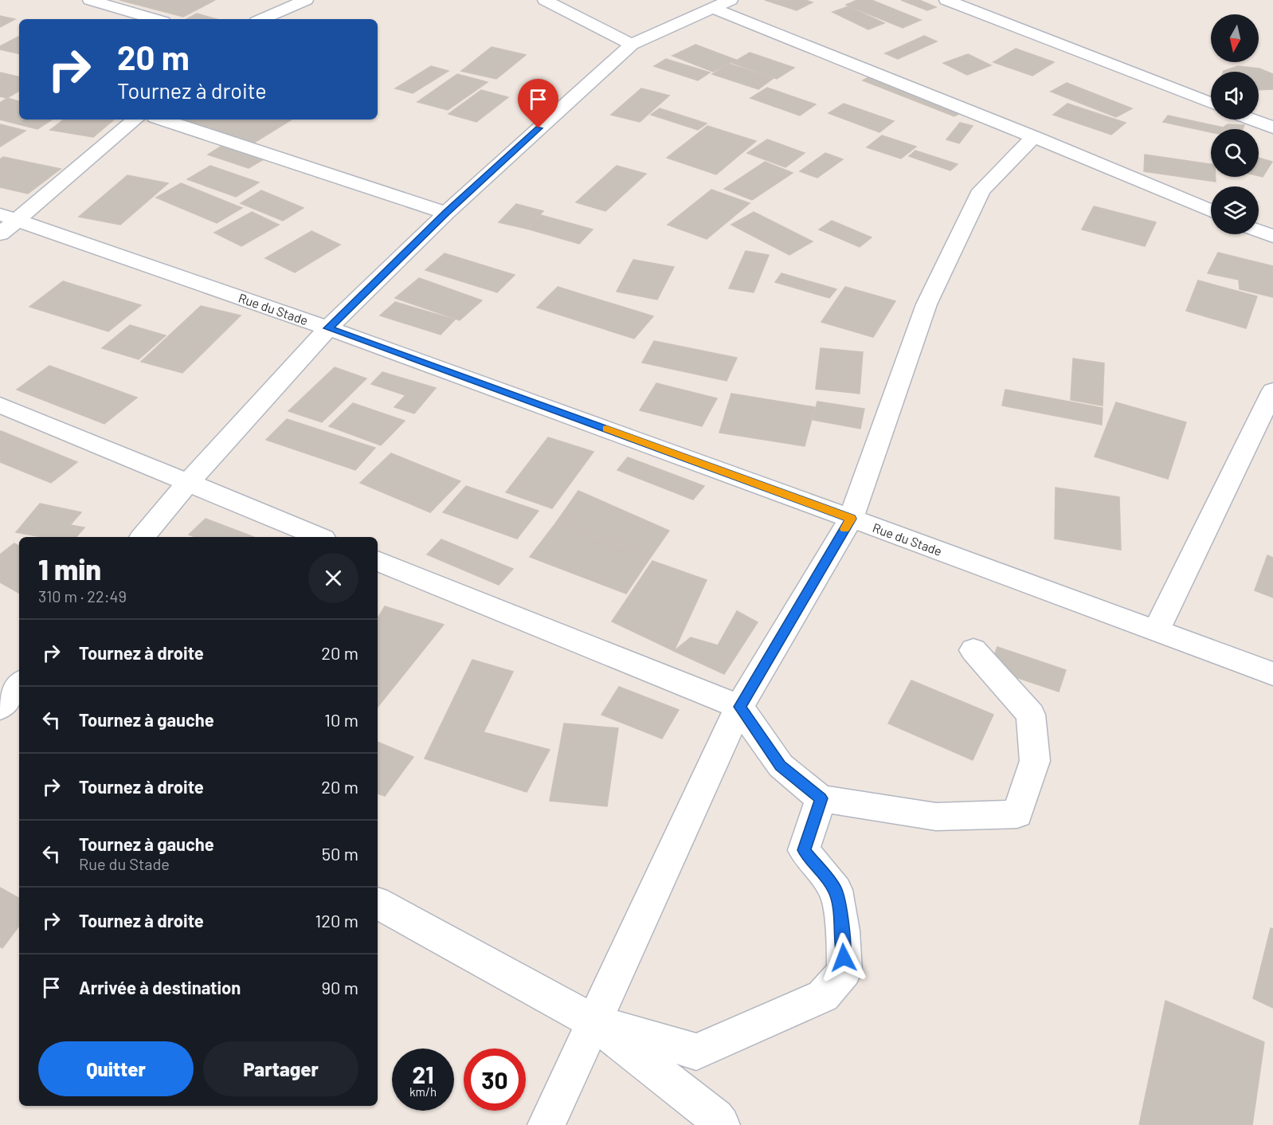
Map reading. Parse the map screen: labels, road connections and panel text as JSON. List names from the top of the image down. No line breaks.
{"streets":{"street":["Rue du Stade"]},"north":"bottom","page":{"turn":["20 m","Tournez à droite"],"heading":["1 min","310 m · 22:49"],"list":[{"name":"Tournez à droite","value":"20 m"},{"name":"Tournez à gauche","value":"10 m"},{"name":"Tournez à droite","value":"20 m"},{"name":"Tournez à gauche","note":"Rue du Stade","value":"50 m"},{"name":"Tournez à droite","value":"120 m"},{"name":"Arrivée à destination","value":"90 m"}],"buttons":["Quitter","Partager"],"speed":"21 km/h","limit":"30"}}
